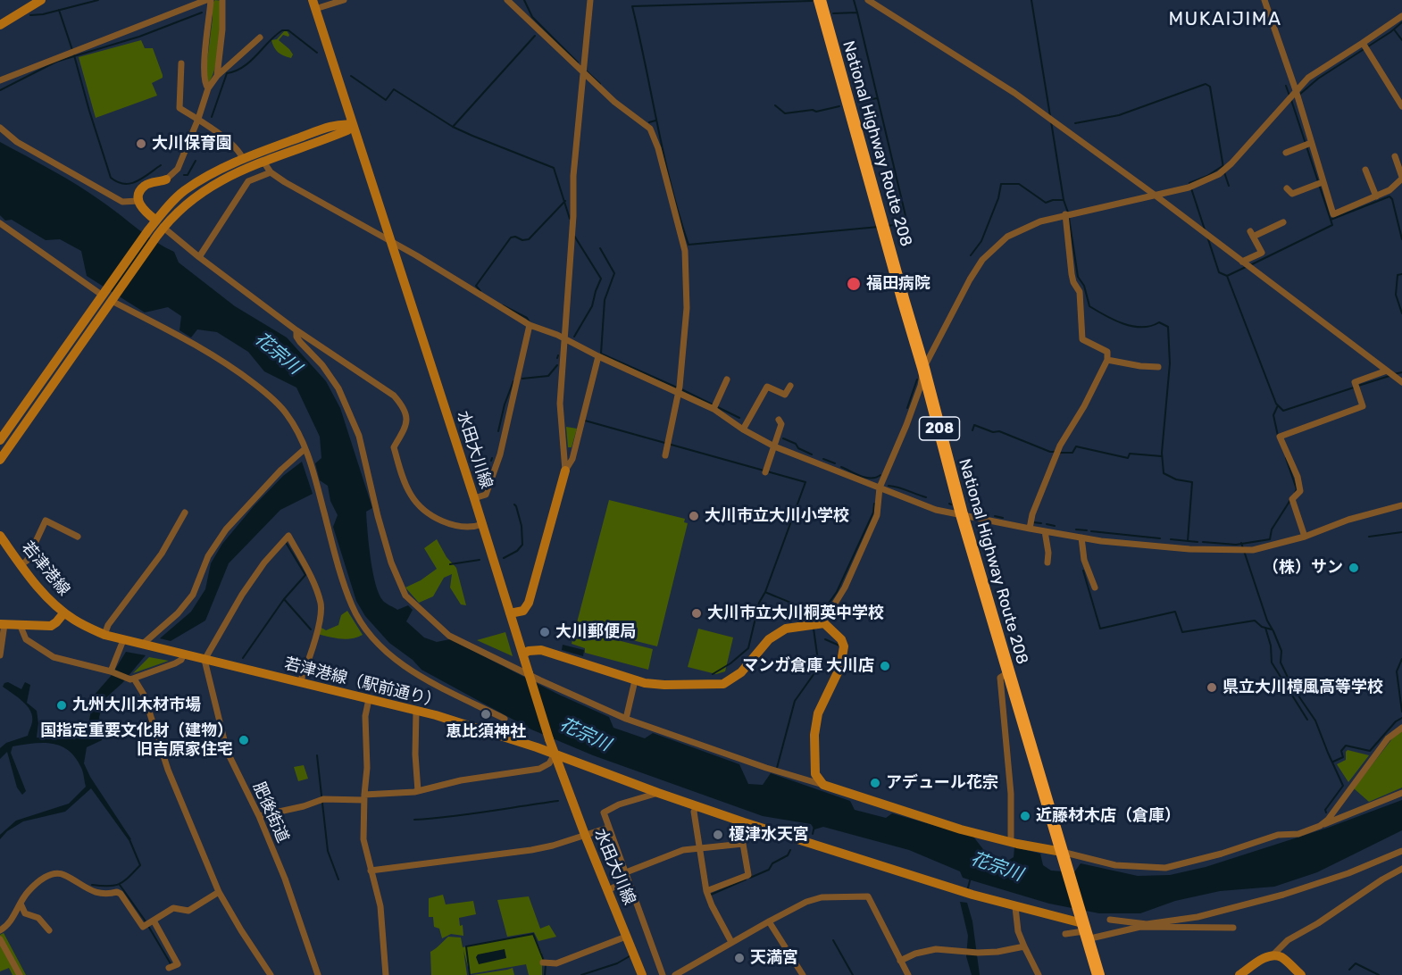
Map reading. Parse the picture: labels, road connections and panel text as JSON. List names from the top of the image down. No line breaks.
{"streets":{"highway":["National Highway Route 208","208"],"main road":["水田大川線","若津港線","若津港線（駅前通り）"],"street":["肥後街道"]},"crossings":[["水田大川線","若津港線（駅前通り）"],["若津港線","若津港線（駅前通り）"],["若津港線（駅前通り）","肥後街道"]],"districts":["MUKAIJIMA"],"water":["花宗川"],"places":["大川保育園","福田病院","大川市立大川小学校","（株）サン","大川市立大川桐英中学校","大川郵便局","マンガ倉庫 大川店","県立大川樟風高等学校","九州大川木材市場","恵比須神社","国指定重要文化財（建物） 旧吉原家住宅","アデュール花宗","近藤材木店（倉庫）","榎津水天宮","天満宮"]}
